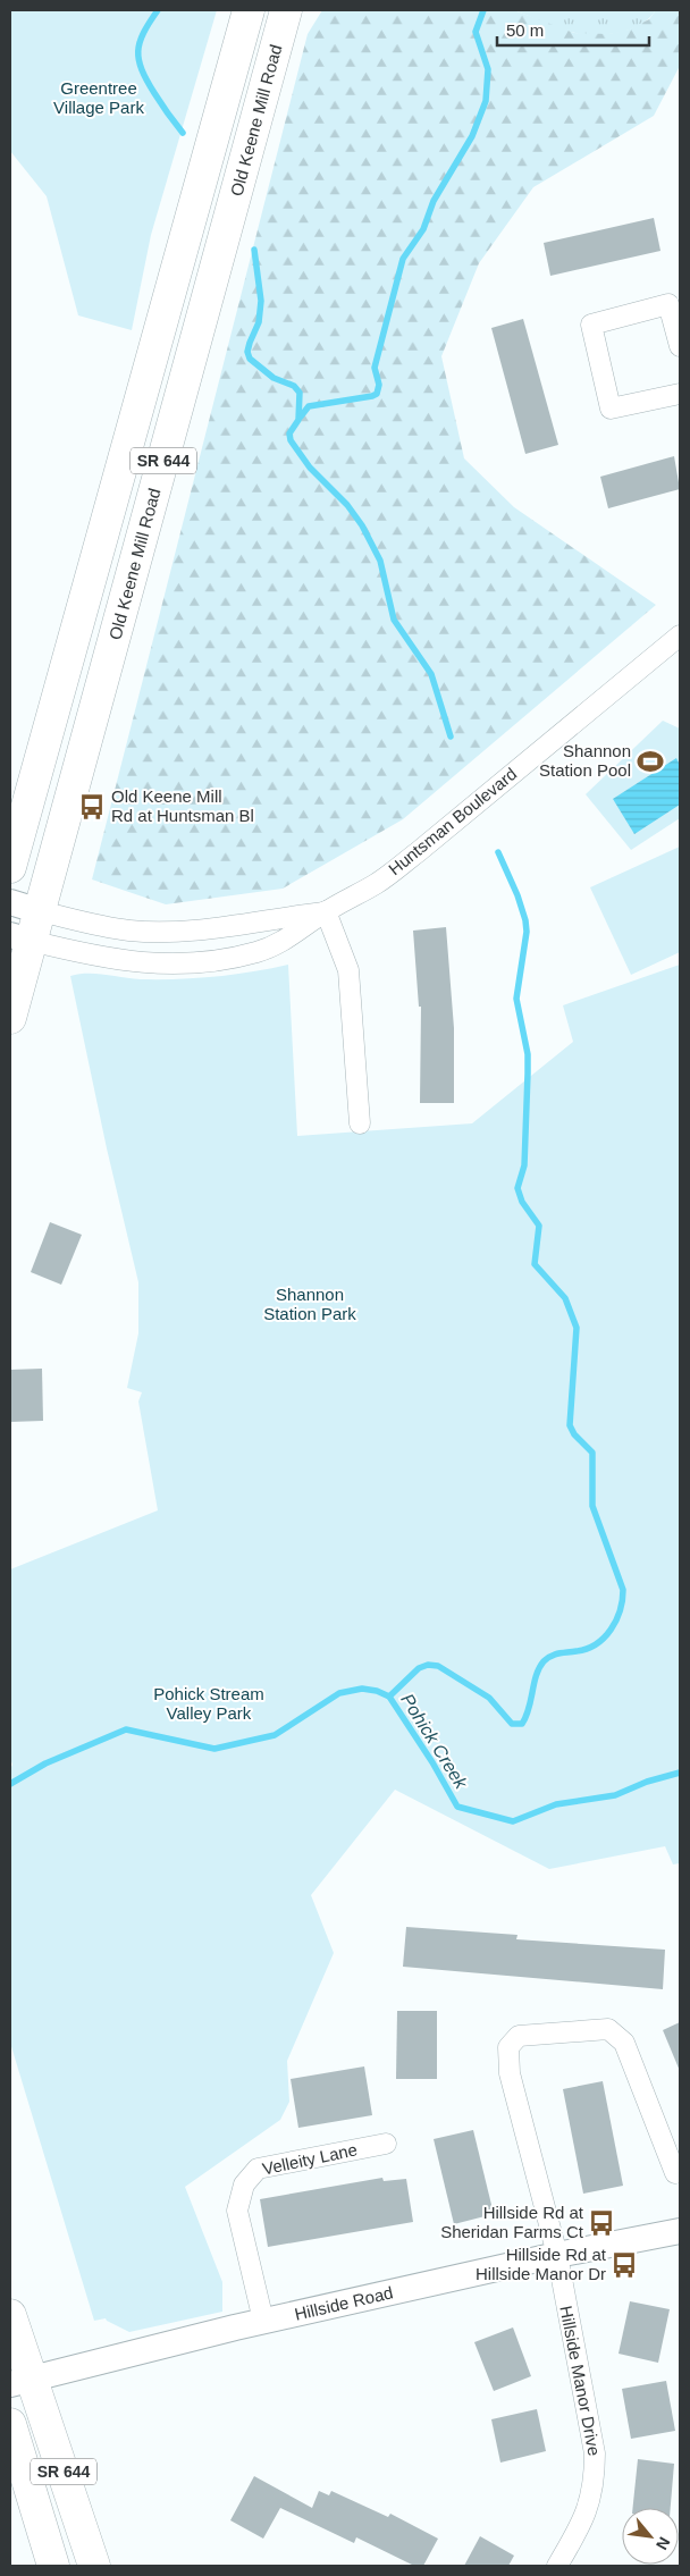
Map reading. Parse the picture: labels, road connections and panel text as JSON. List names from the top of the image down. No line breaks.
{"streets":{"main road":["Old Keene Mill Road","SR 644"],"street":["Huntsman Boulevard","Velleity Lane","Hillside Road","Hillside Manor Drive"]},"crossings":[["Old Keene Mill Road","Huntsman Boulevard"],["SR 644","Hillside Road"],["Velleity Lane","Hillside Road"],["Hillside Road","Hillside Manor Drive"]],"water":["Pohick Creek"],"parks":["Greentree Village Park","Shannon Station Park","Pohick Stream Valley Park"],"places":{"sports":["Shannon Station Pool"],"bus stop":["Old Keene Mill Rd at Huntsman Bl","Hillside Rd at Sheridan Farms Ct","Hillside Rd at Hillside Manor Dr"]},"scale_bar":"50 m","north":"bottom right"}
